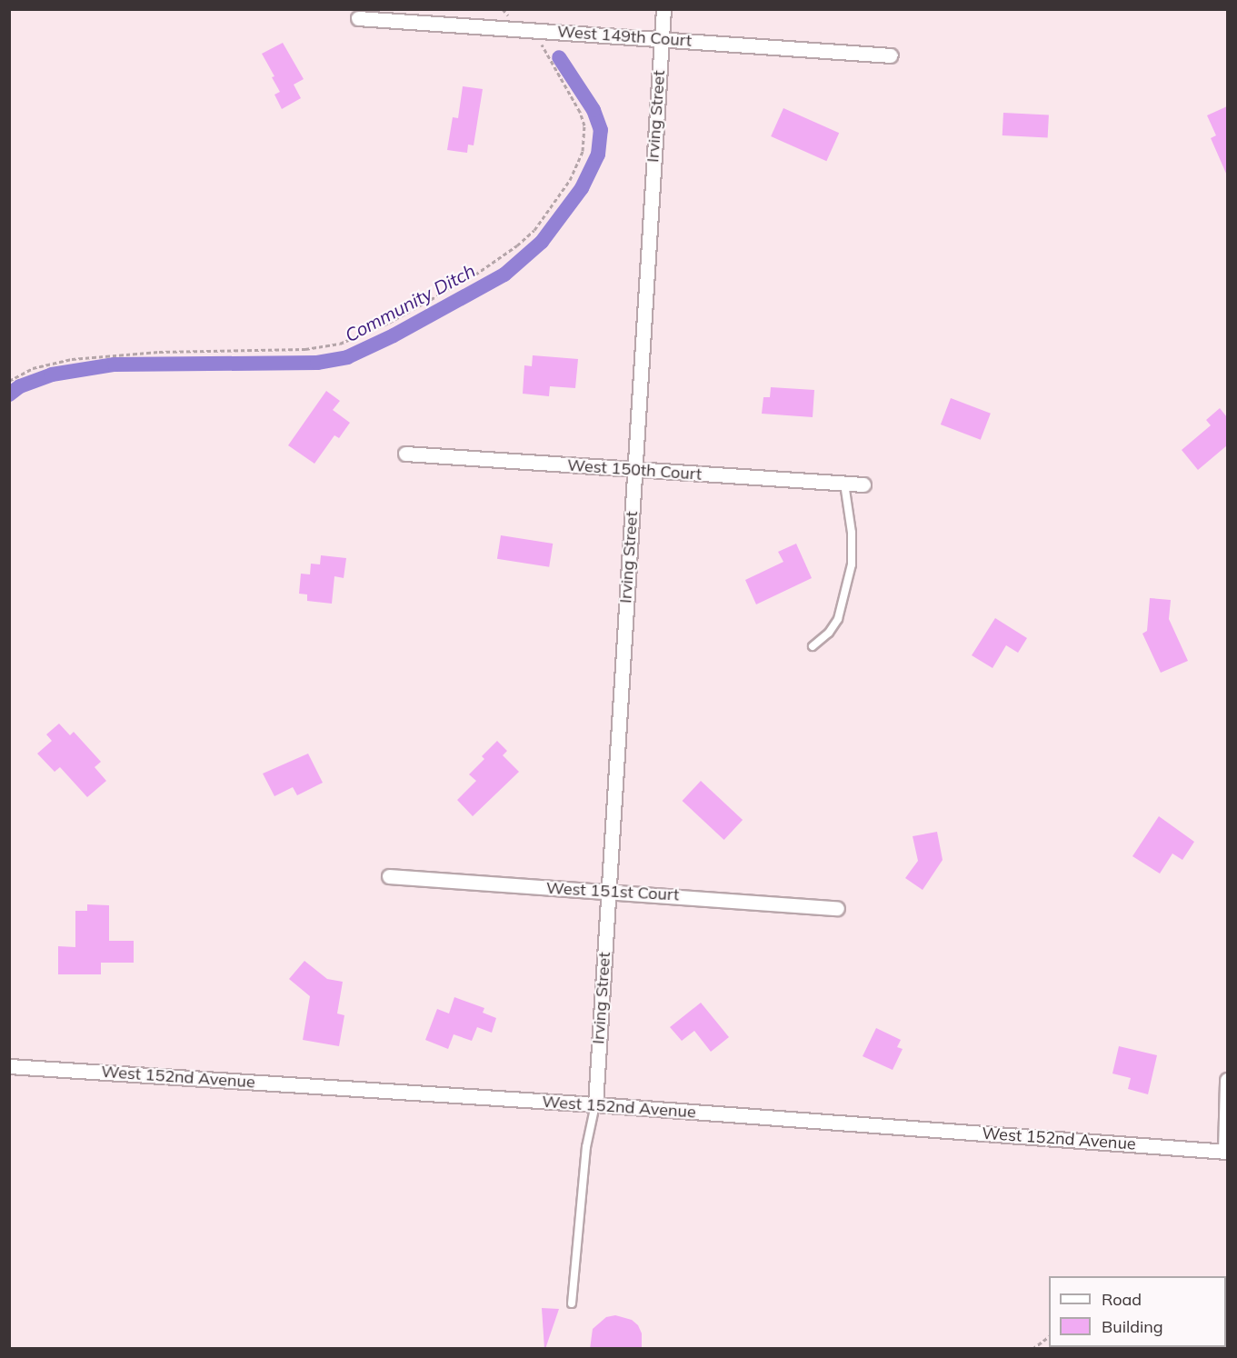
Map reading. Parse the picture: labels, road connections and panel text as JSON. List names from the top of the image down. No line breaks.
{"streets":{"street":["West 149th Court","Irving Street","West 150th Court","West 151st Court","West 152nd Avenue"]},"crossings":[["West 149th Court","Irving Street"],["Irving Street","West 150th Court"],["Irving Street","West 151st Court"],["Irving Street","West 152nd Avenue"]],"water":["Community Ditch"],"legend":["Road","Building"]}
